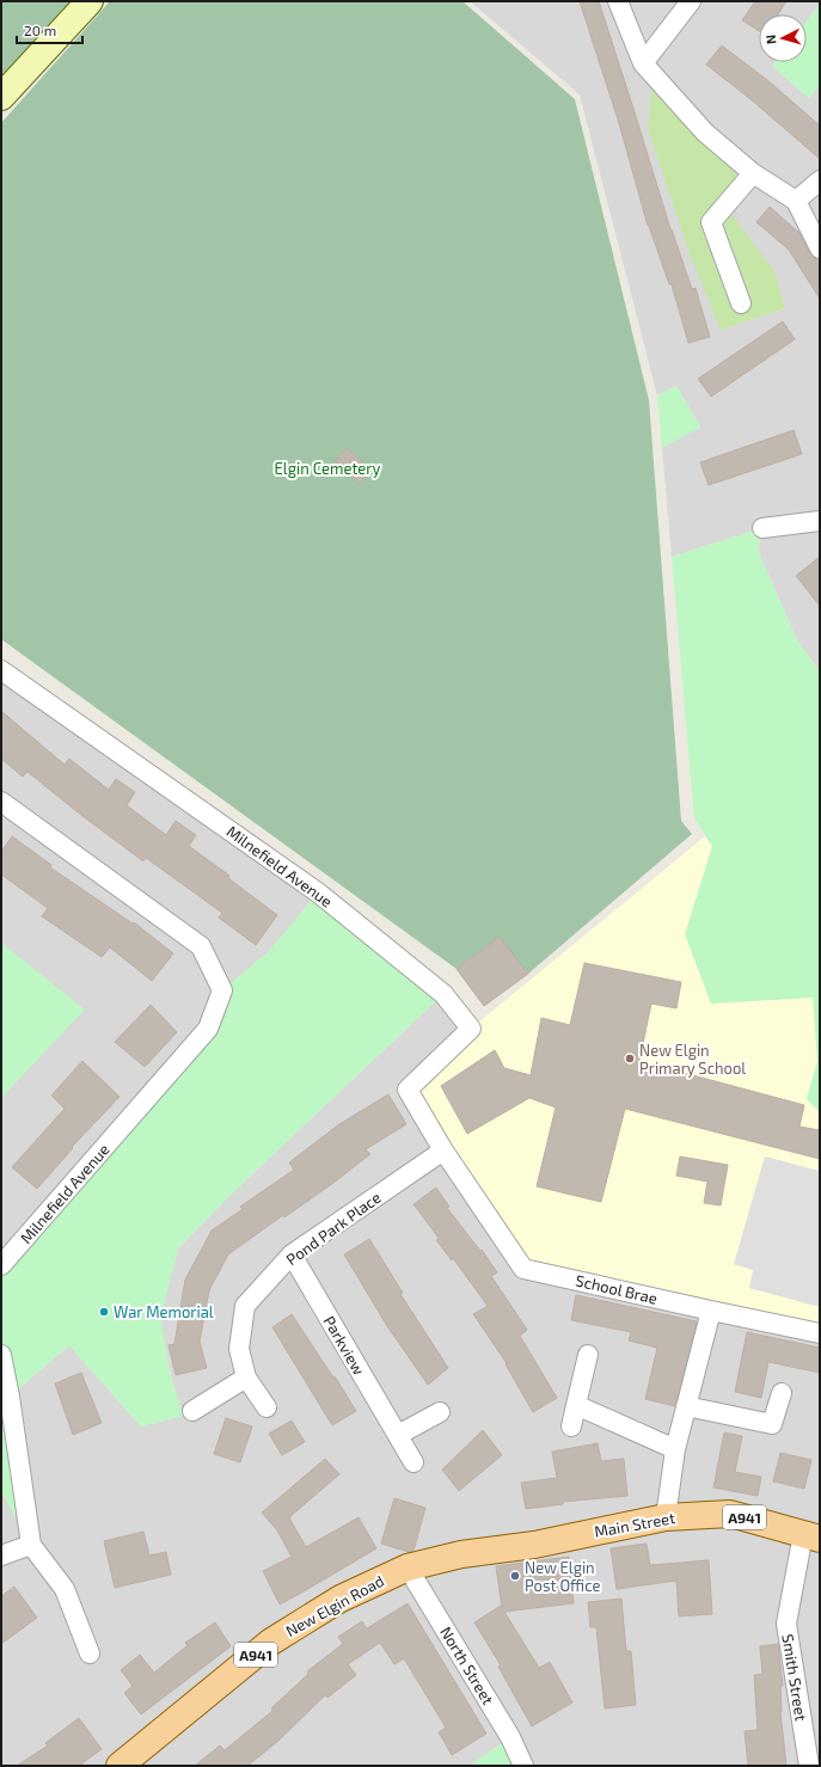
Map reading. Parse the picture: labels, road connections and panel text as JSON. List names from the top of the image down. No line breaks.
{"streets":{"main road":["A941","Main Street","New Elgin Road"],"street":["Milnefield Avenue","Pond Park Place","School Brae","Parkview","North Street","Smith Street"]},"crossings":[["Milnefield Avenue","School Brae"],["Pond Park Place","School Brae"],["Pond Park Place","Parkview"],["Main Street","New Elgin Road"],["Main Street","Smith Street"],["New Elgin Road","North Street"]],"parks":["Elgin Cemetery"],"places":["New Elgin Primary School","War Memorial","New Elgin Post Office"],"scale_bar":"20 m","north":"left"}
